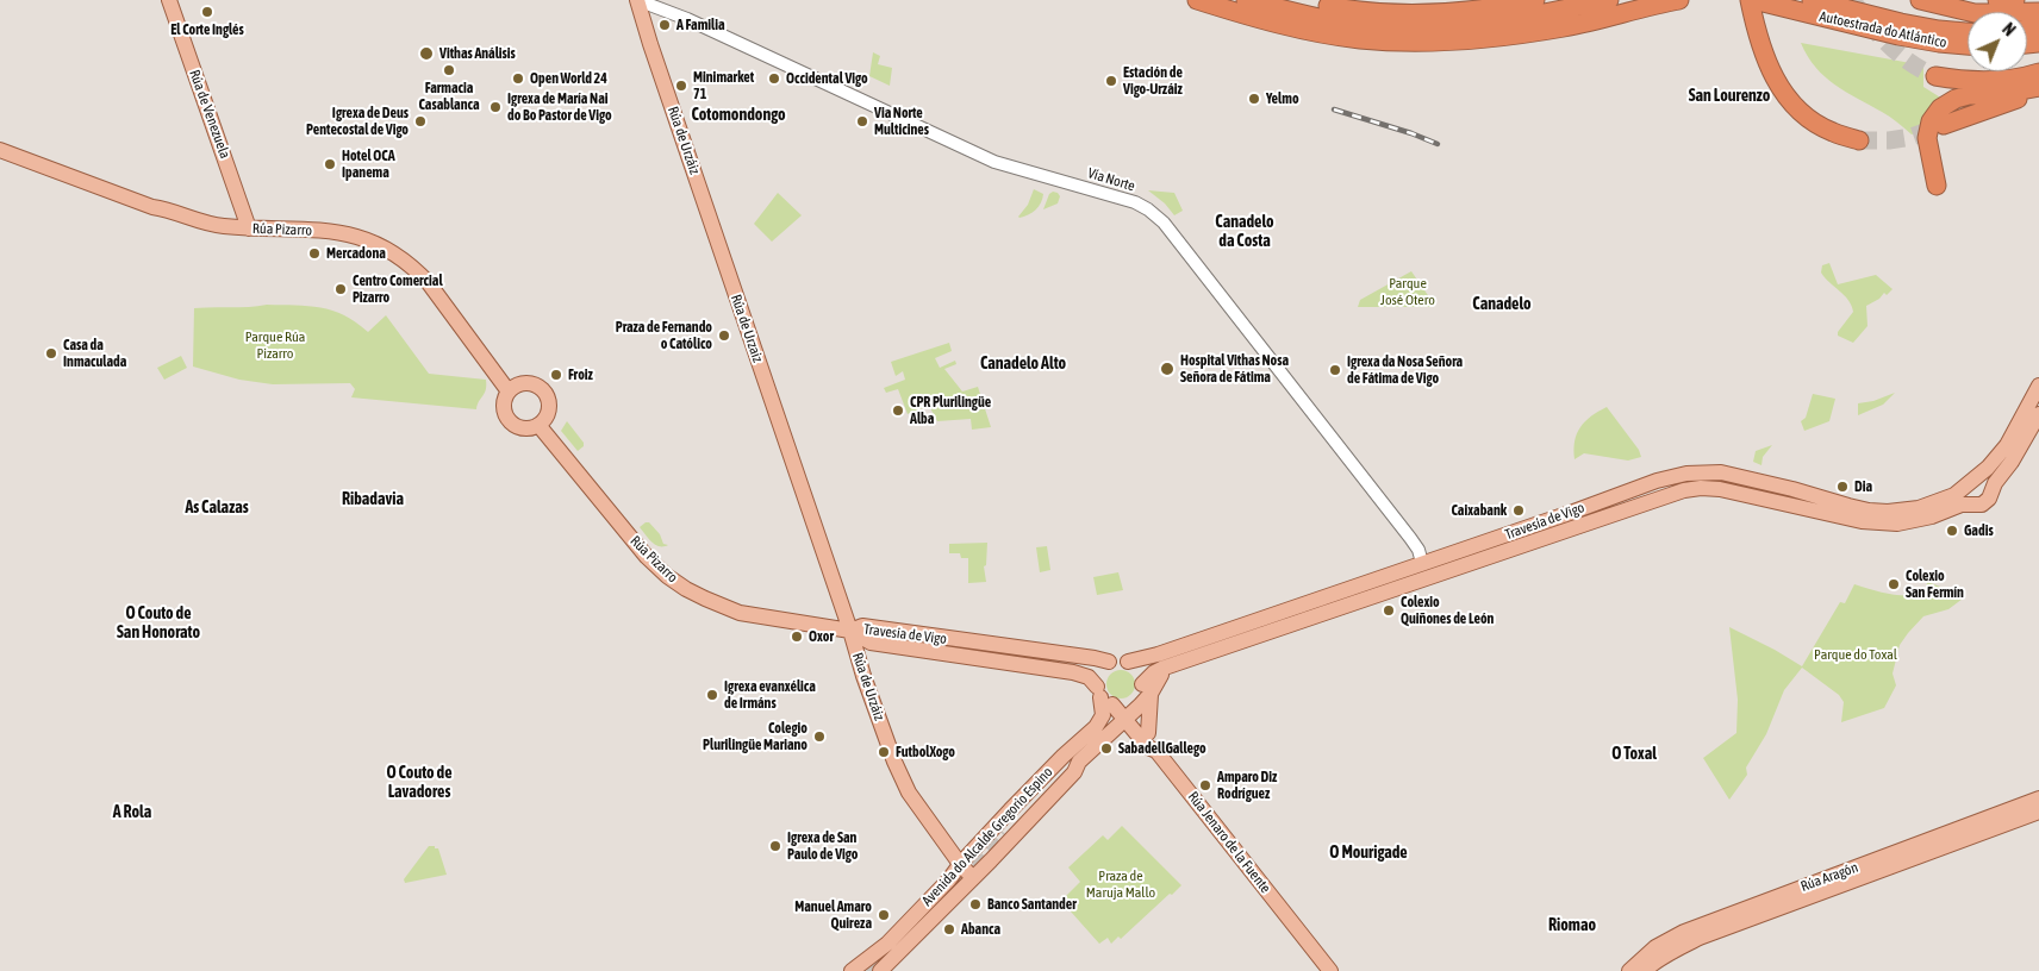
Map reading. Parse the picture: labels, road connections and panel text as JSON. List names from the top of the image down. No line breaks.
{"streets":{"highway":["Autoestrada do Atlántico"],"main road":["Rúa de Venezuela","Rúa de Urzáiz","Rúa Pizarro","Rúa de Urzaiz","Travesía de Vigo","Avenida do Alcalde Gregorio Espino","Rúa Jenaro de la Fuente","Rúa Aragón"],"street":["Vía Norte"]},"crossings":[["Rúa de Venezuela","Rúa Pizarro"],["Rúa de Urzáiz","Vía Norte"],["Rúa de Urzáiz","Rúa Pizarro"],["Rúa de Urzáiz","Rúa de Urzaiz"],["Rúa de Urzáiz","Travesía de Vigo"],["Rúa de Urzáiz","Avenida do Alcalde Gregorio Espino"],["Vía Norte","Travesía de Vigo"],["Rúa Pizarro","Travesía de Vigo"],["Travesía de Vigo","Avenida do Alcalde Gregorio Espino"],["Travesía de Vigo","Rúa Jenaro de la Fuente"],["Avenida do Alcalde Gregorio Espino","Rúa Jenaro de la Fuente"]],"districts":["San Lourenzo","Cotomondongo","Canadelo da Costa","Canadelo","Canadelo Alto","Ribadavia","As Calazas","O Couto de San Honorato","O Toxal","O Couto de Lavadores","A Rola","O Mourigade","Riomao"],"parks":["Parque José Otero","Parque Rúa Pizarro","Parque do Toxal","Praza de Maruja Mallo"],"places":["El Corte Inglés","A Familia","Vithas Análisis","Farmacia Casablanca","Open World 24","Occidental Vigo","Estación de Vigo-Urzáiz","Minimarket 71","Yelmo","Igrexa de María Nai do Bo Pastor de Vigo","Igrexa de Deus Pentecostal de Vigo","Via Norte Multicines","Hotel OCA Ipanema","Mercadona","Centro Comercial Pizarro","Praza de Fernando o Católico","Casa da Inmaculada","Hospital Vithas Nosa Señora de Fátima","Igrexa da Nosa Señora de Fátima de Vigo","Froiz","CPR Plurilingüe Alba","Dia","Caixabank","Gadis","Colexio San Fermín","Colexio Quiñones de León","Oxor","Igrexa evanxélica de Irmáns","Colegio Plurilingüe Mariano","SabadellGallego","FutbolXogo","Amparo Diz Rodríguez","Igrexa de San Paulo de Vigo","Banco Santander","Manuel Amaro Quireza","Abanca"],"north":"top right"}
